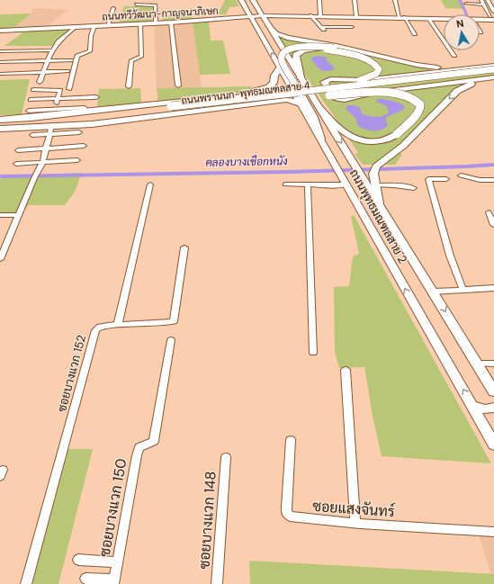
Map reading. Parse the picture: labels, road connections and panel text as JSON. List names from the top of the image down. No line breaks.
{"streets":{"main road":["ถนนทวีวัฒนา-กาญจนาภิเษก","ถนนพรานนก-พุทธมณฑลสาย 4","ถนนพุทธมณฑลสาย 2"],"street":["ซอยบางแวก 152","ซอยบางแวก 150","ซอยแสงจันทร์","ซอยบางแวก 148"]},"crossings":[["ถนนทวีวัฒนา-กาญจนาภิเษก","ถนนพุทธมณฑลสาย 2"]],"water":["คลองบางเชือกหนัง"],"north":"top"}
